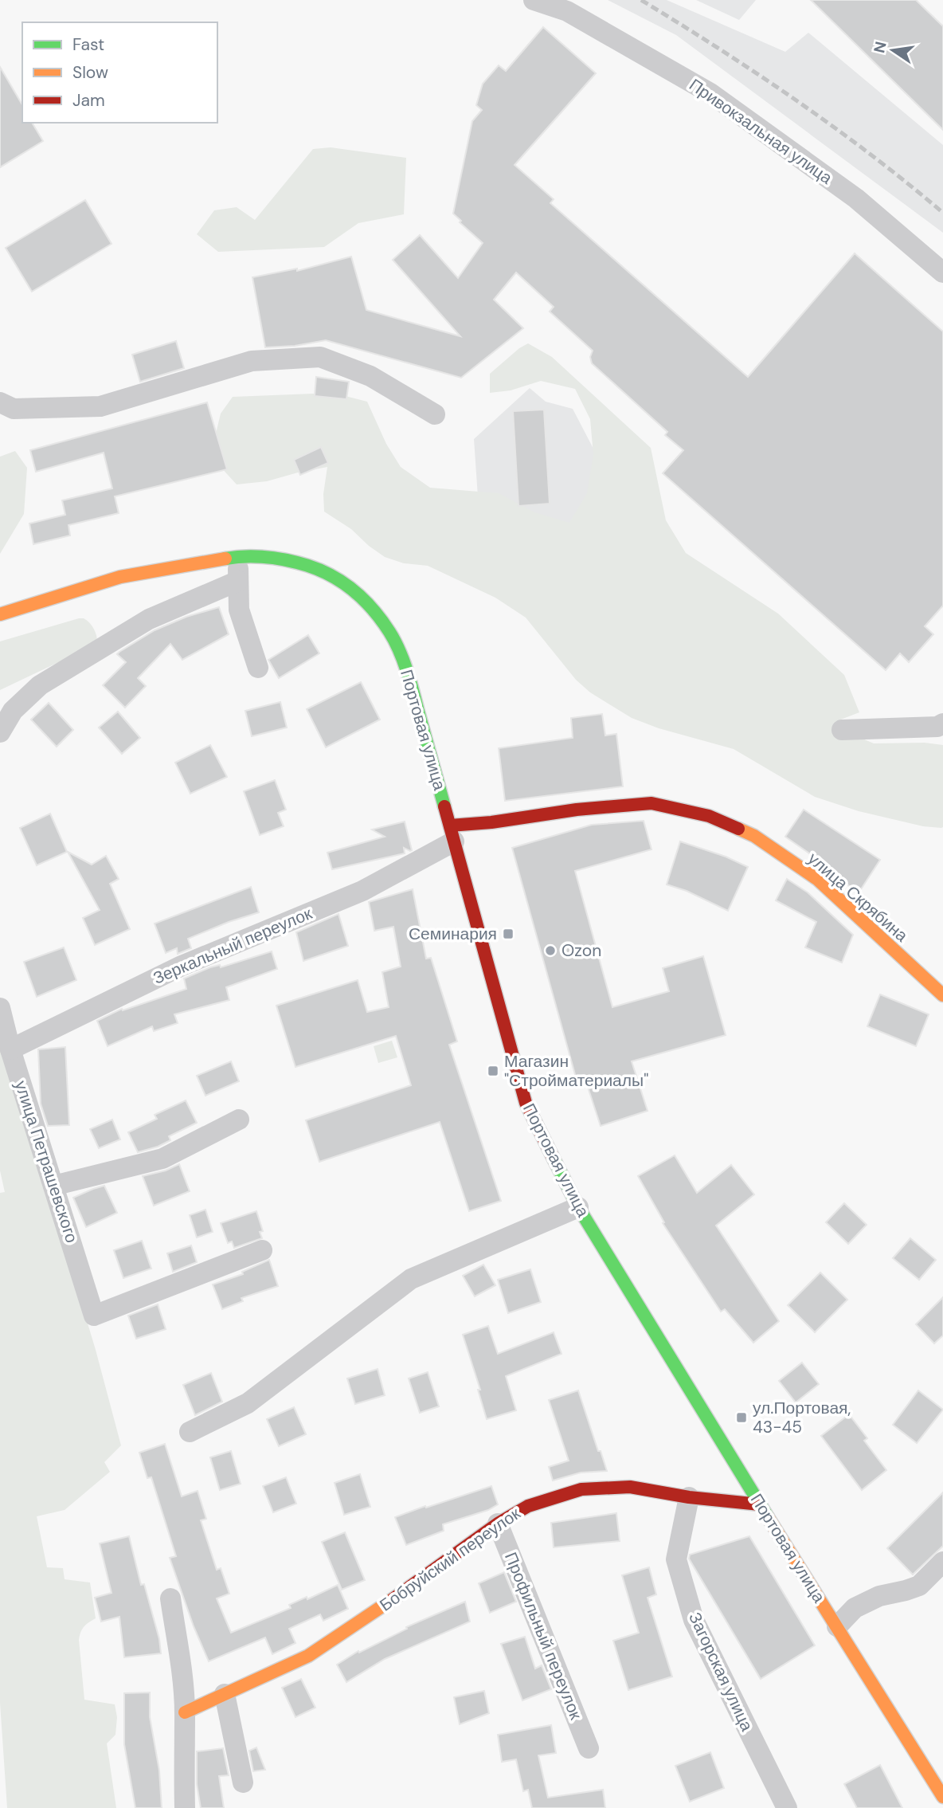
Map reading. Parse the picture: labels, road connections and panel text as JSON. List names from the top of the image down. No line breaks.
{"streets":{"main road":["Портовая улица","улица Скрябина","Бобруйский переулок"],"street":["Привокзальная улица","Зеркальный переулок","улица Петрашевского","Профильный переулок","Загорская улица"]},"crossings":[["Портовая улица","улица Скрябина"],["Портовая улица","Зеркальный переулок"],["Портовая улица","Бобруйский переулок"],["улица Скрябина","Зеркальный переулок"],["Зеркальный переулок","улица Петрашевского"],["Бобруйский переулок","Профильный переулок"],["Бобруйский переулок","Загорская улица"]],"places":{"transit":["Семинария","Магазин \"Стройматериалы\"","ул.Портовая, 43-45"],"other":["Ozon"]},"legend":["Fast","Slow","Jam"],"north":"left"}
